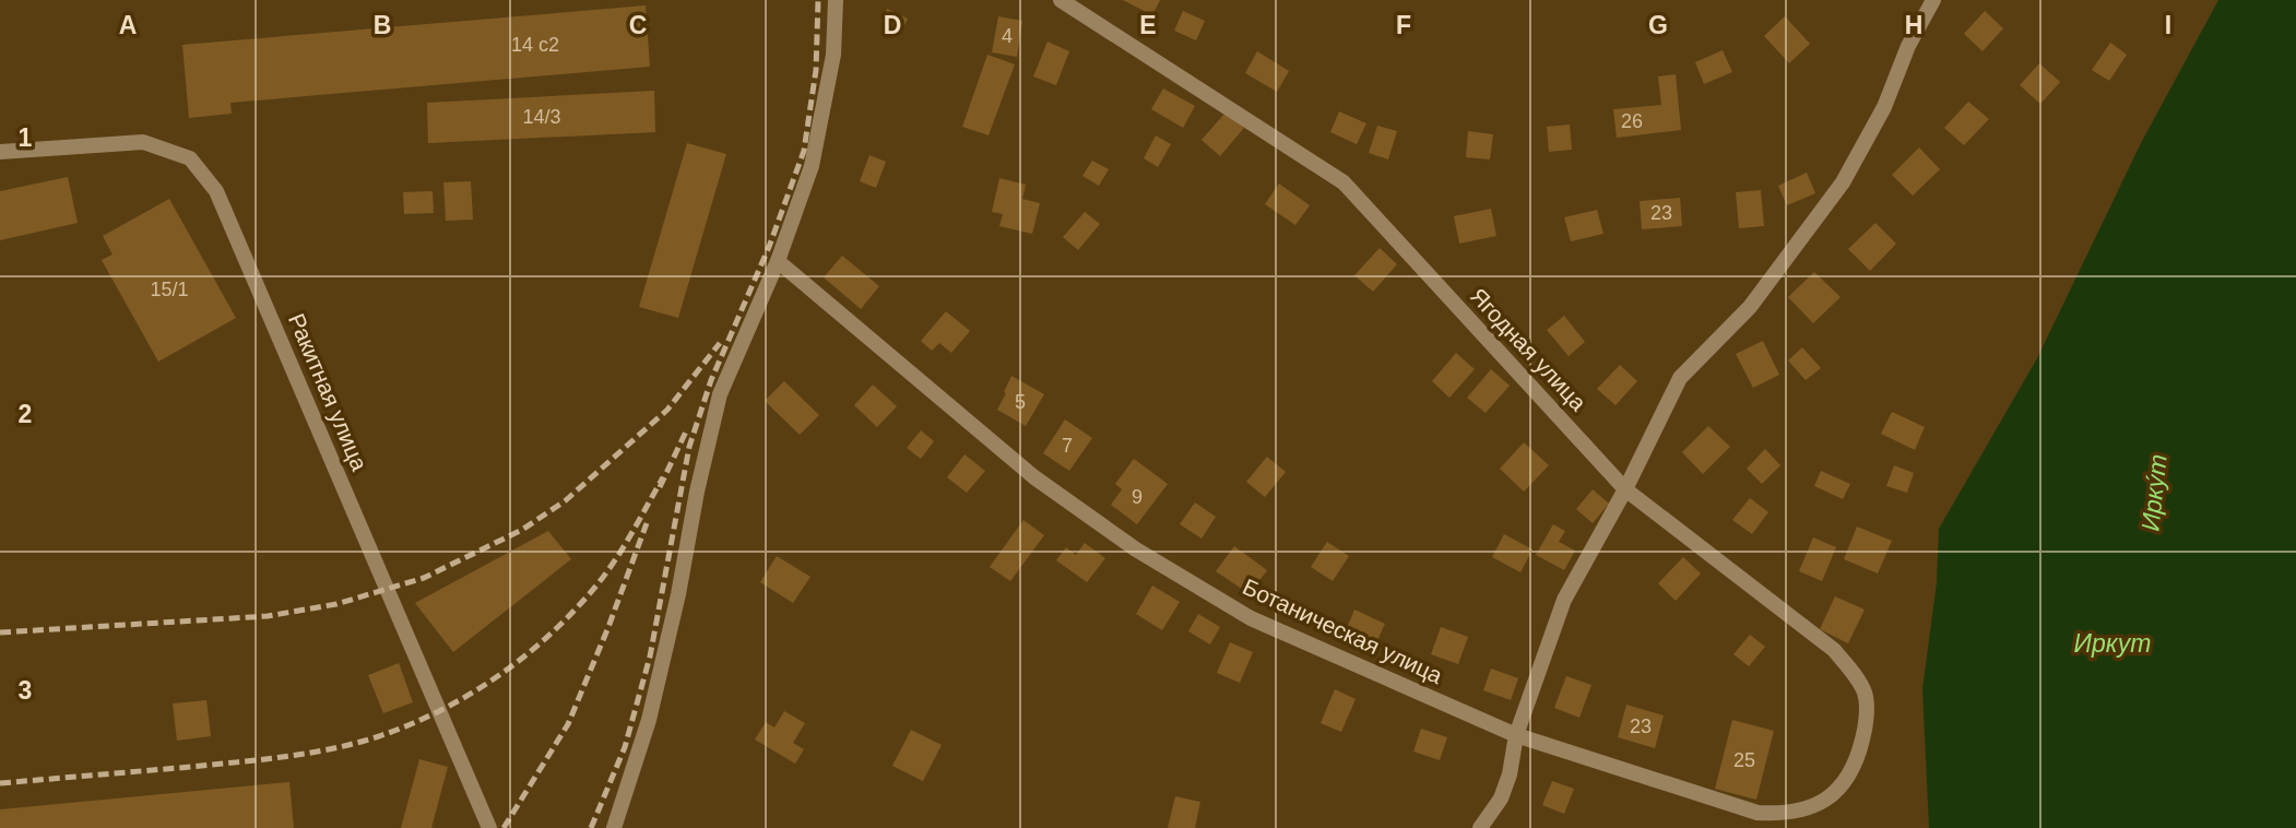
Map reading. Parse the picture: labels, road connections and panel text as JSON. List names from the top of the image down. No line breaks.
{"streets":{"street":["Ягодная улица","Ракитная улица","Ботаническая улица"]},"crossings":[["Ягодная улица","Ботаническая улица"]],"water":["Ирку́т","Иркут"],"house_numbers":["4","14 с2","14/3","26","23","15/1","5","7","9","23","25"],"grid":{"columns":["A","B","C","D","E","F","G","H","I"],"rows":["1","2","3"]}}
